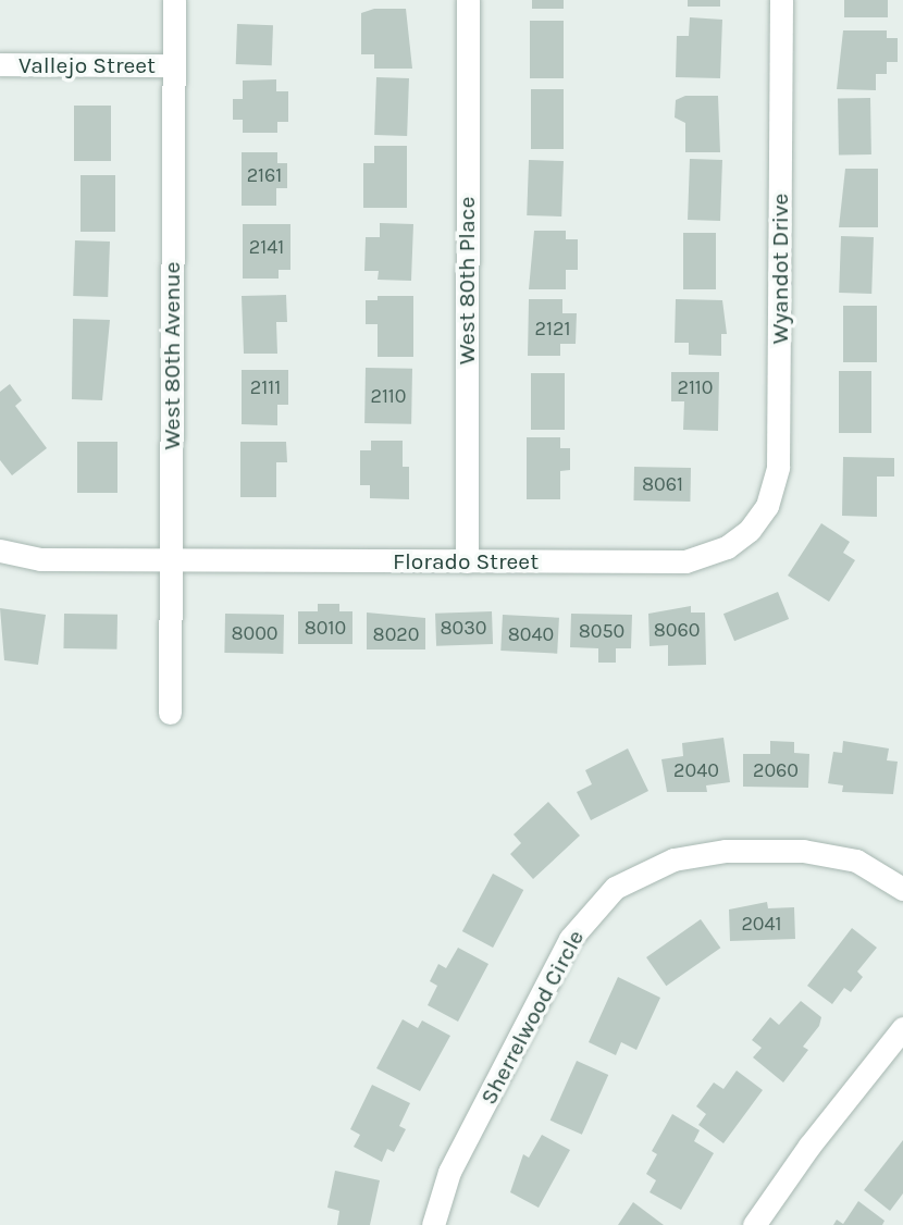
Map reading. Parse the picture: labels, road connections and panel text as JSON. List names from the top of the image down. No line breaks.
{"streets":{"street":["Vallejo Street","Wyandot Drive","West 80th Place","West 80th Avenue","Florado Street","Sherrelwood Circle"]},"crossings":[["Vallejo Street","West 80th Avenue"],["Wyandot Drive","Florado Street"],["West 80th Place","Florado Street"],["West 80th Avenue","Florado Street"]],"house_numbers":["2161","2141","2121","2111","2110","2110","8061","8010","8030","8060","8050","8000","8020","8040","2040","2060","2041"]}
